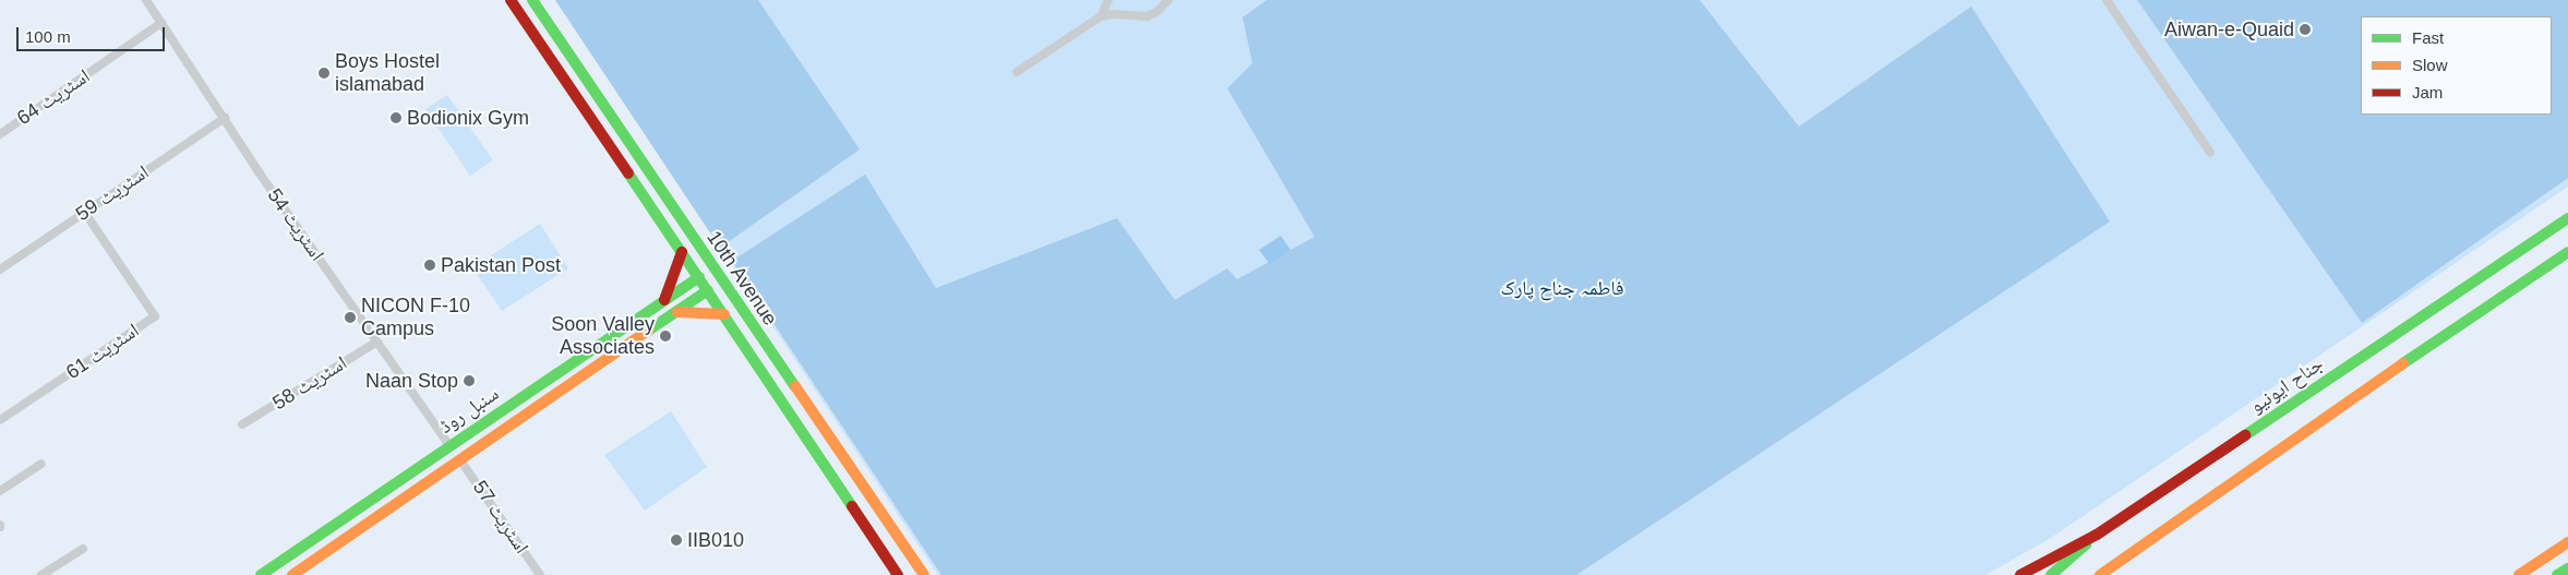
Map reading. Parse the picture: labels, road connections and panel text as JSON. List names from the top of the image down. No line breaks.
{"streets":{"main road":["10th Avenue","جناح ایونیو","سنبل روڈ"],"street":["اسٹریٹ 64","اسٹریٹ 59","اسٹریٹ 54","اسٹریٹ 61","اسٹریٹ 58","اسٹریٹ 57"]},"crossings":[["اسٹریٹ 64","اسٹریٹ 54"],["اسٹریٹ 59","اسٹریٹ 54"],["اسٹریٹ 59","اسٹریٹ 61"],["اسٹریٹ 54","اسٹریٹ 58"],["اسٹریٹ 54","سنبل روڈ"],["10th Avenue","سنبل روڈ"],["سنبل روڈ","اسٹریٹ 57"]],"parks":["فاطمہ جناح پارک"],"places":["Aiwan-e-Quaid","Boys Hostel islamabad","Bodionix Gym","Pakistan Post","NICON F-10 Campus","Soon Valley Associates","Naan Stop","IIB010"],"legend":["Fast","Slow","Jam"],"scale_bar":"100 m"}
